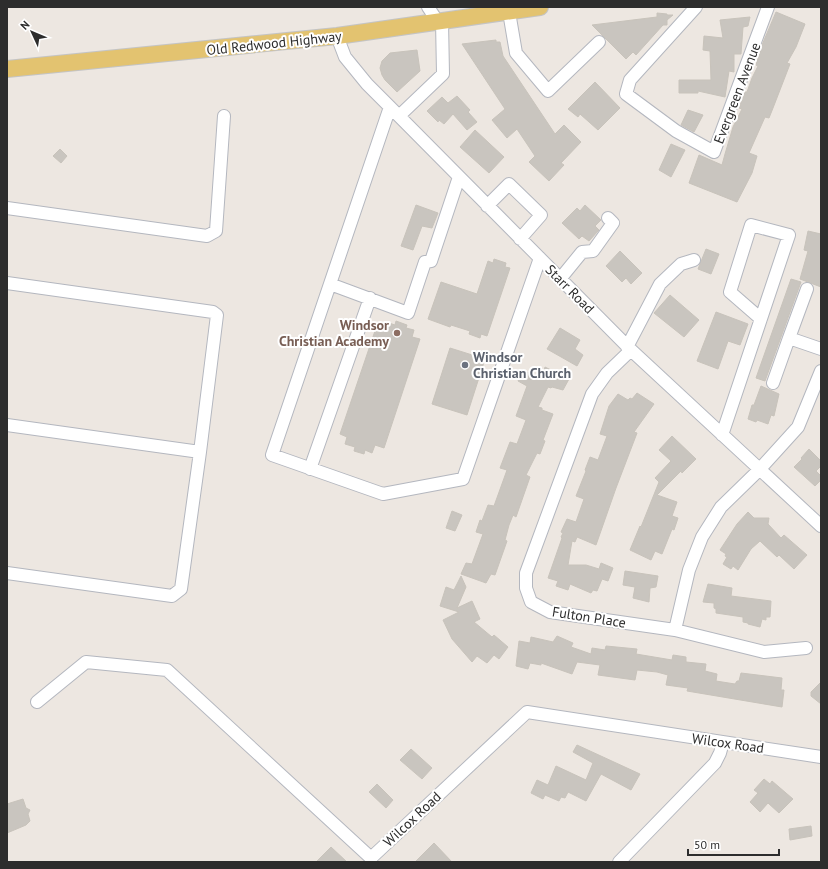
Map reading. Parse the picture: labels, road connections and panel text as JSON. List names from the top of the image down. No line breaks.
{"streets":{"main road":["Old Redwood Highway"],"street":["Evergreen Avenue","Starr Road","Fulton Place","Wilcox Road"]},"crossings":[["Old Redwood Highway","Starr Road"],["Starr Road","Fulton Place"]],"places":["Windsor Christian Academy","Windsor Christian Church"],"scale_bar":"50 m","north":"top left"}
